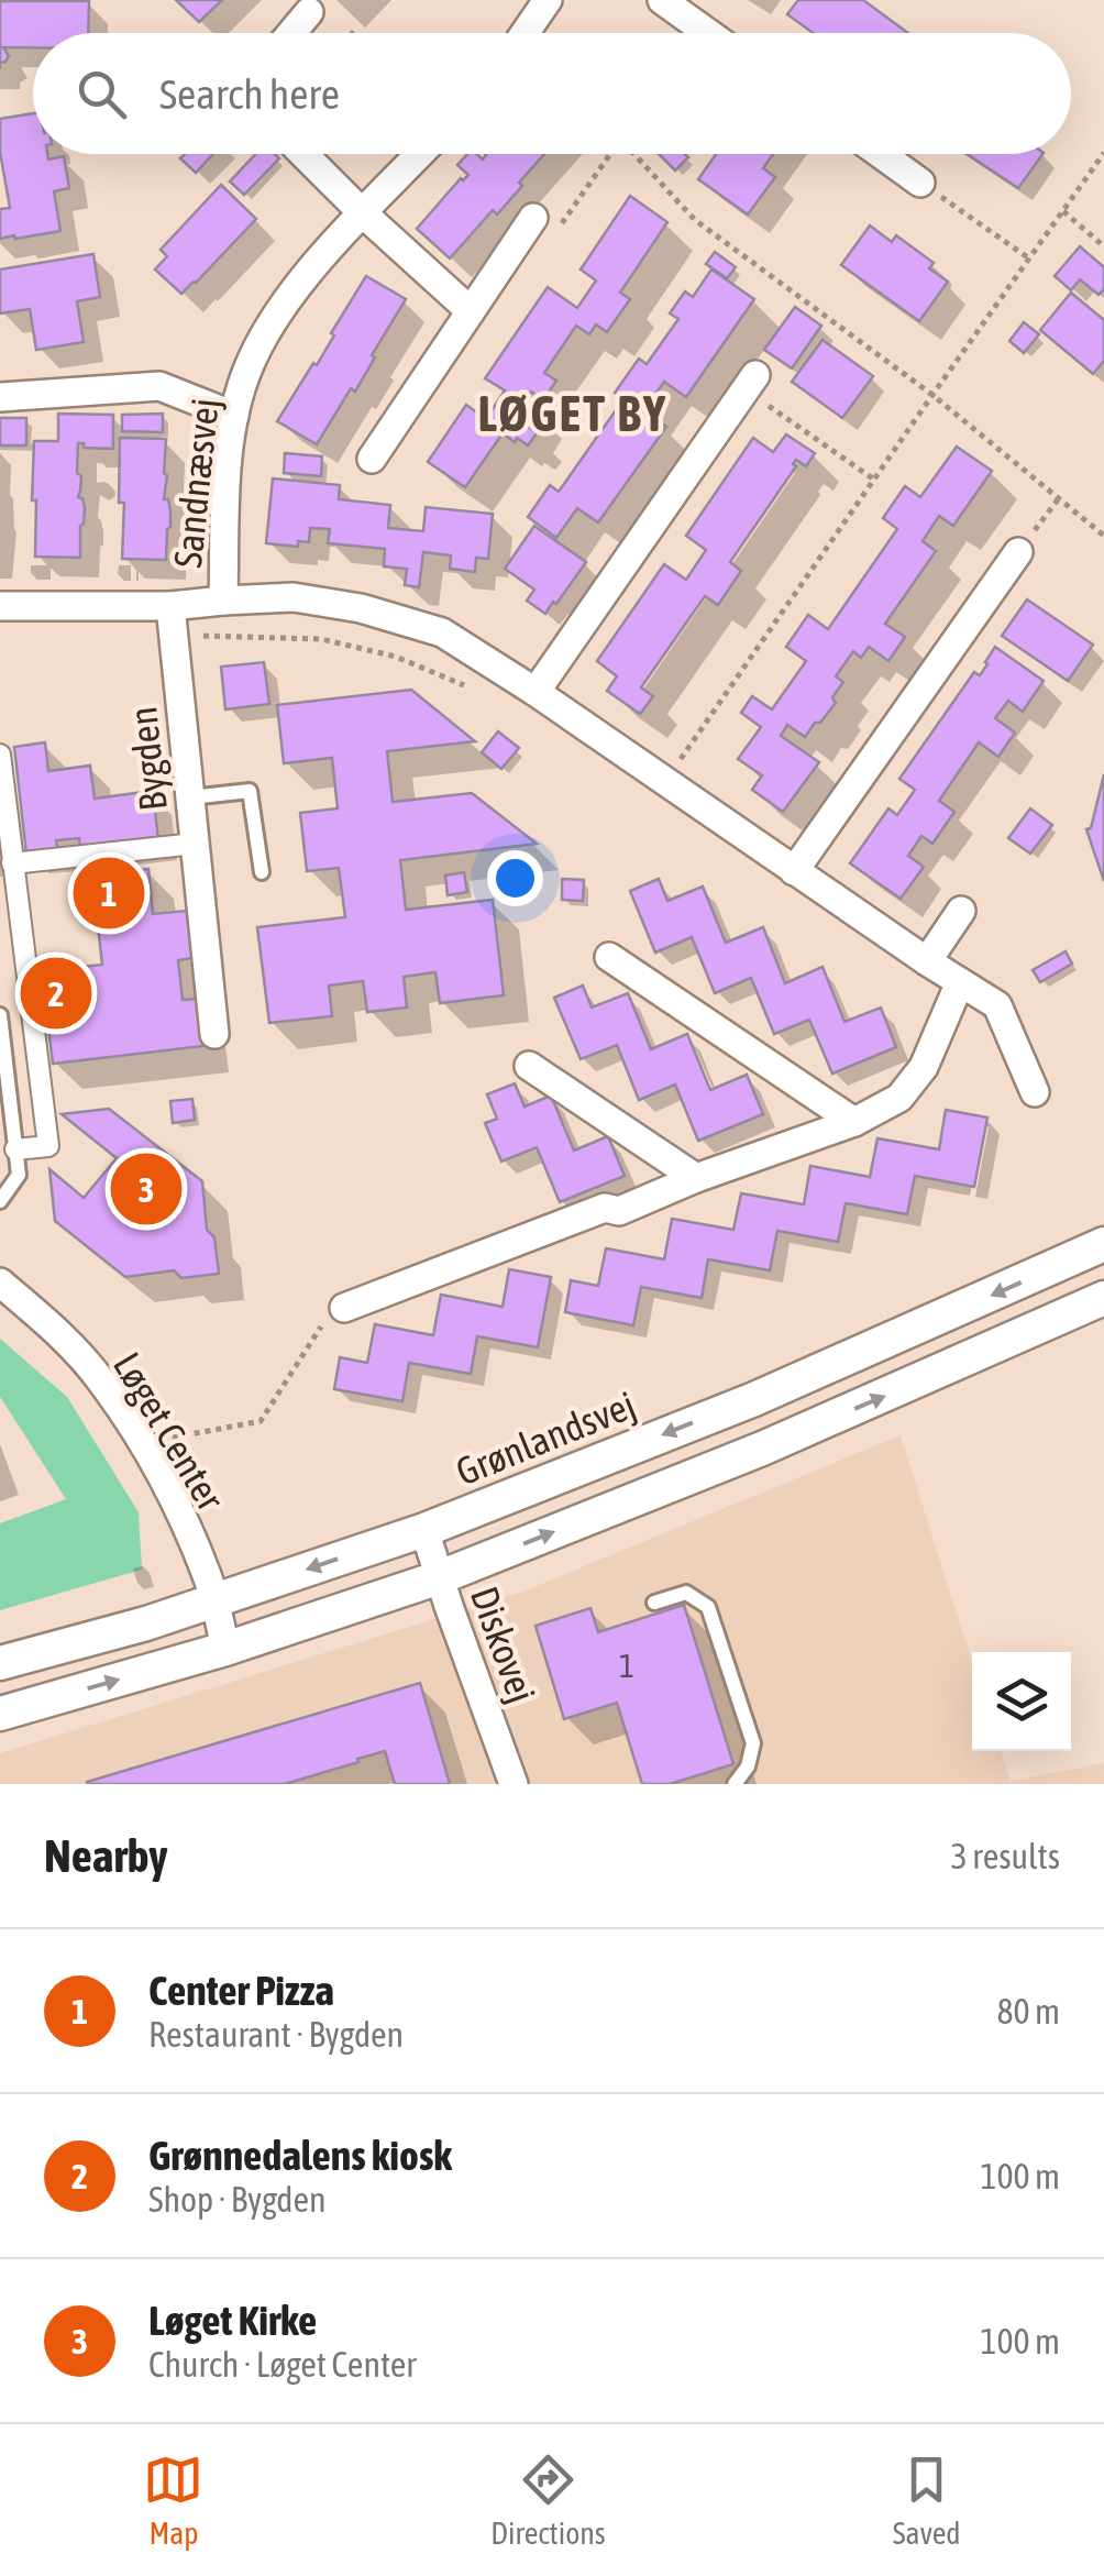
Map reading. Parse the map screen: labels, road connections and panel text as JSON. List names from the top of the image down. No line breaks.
{"streets":{"street":["Sandnæsvej","Bygden","Løget Center","Grønlandsvej","Diskovej"]},"crossings":[["Løget Center","Grønlandsvej"],["Grønlandsvej","Diskovej"]],"districts":["LØGET BY"],"house_numbers":["1"],"page":{"search":"Search here","pins":["1","2","3"],"heading":["Nearby","3 results"],"list":[{"mark":"1","name":"Center Pizza","note":"Restaurant · Bygden","value":"80 m"},{"mark":"2","name":"Grønnedalens kiosk","note":"Shop · Bygden","value":"100 m"},{"mark":"3","name":"Løget Kirke","note":"Church · Løget Center","value":"100 m"}],"nav":["Map","Directions","Saved"]}}
